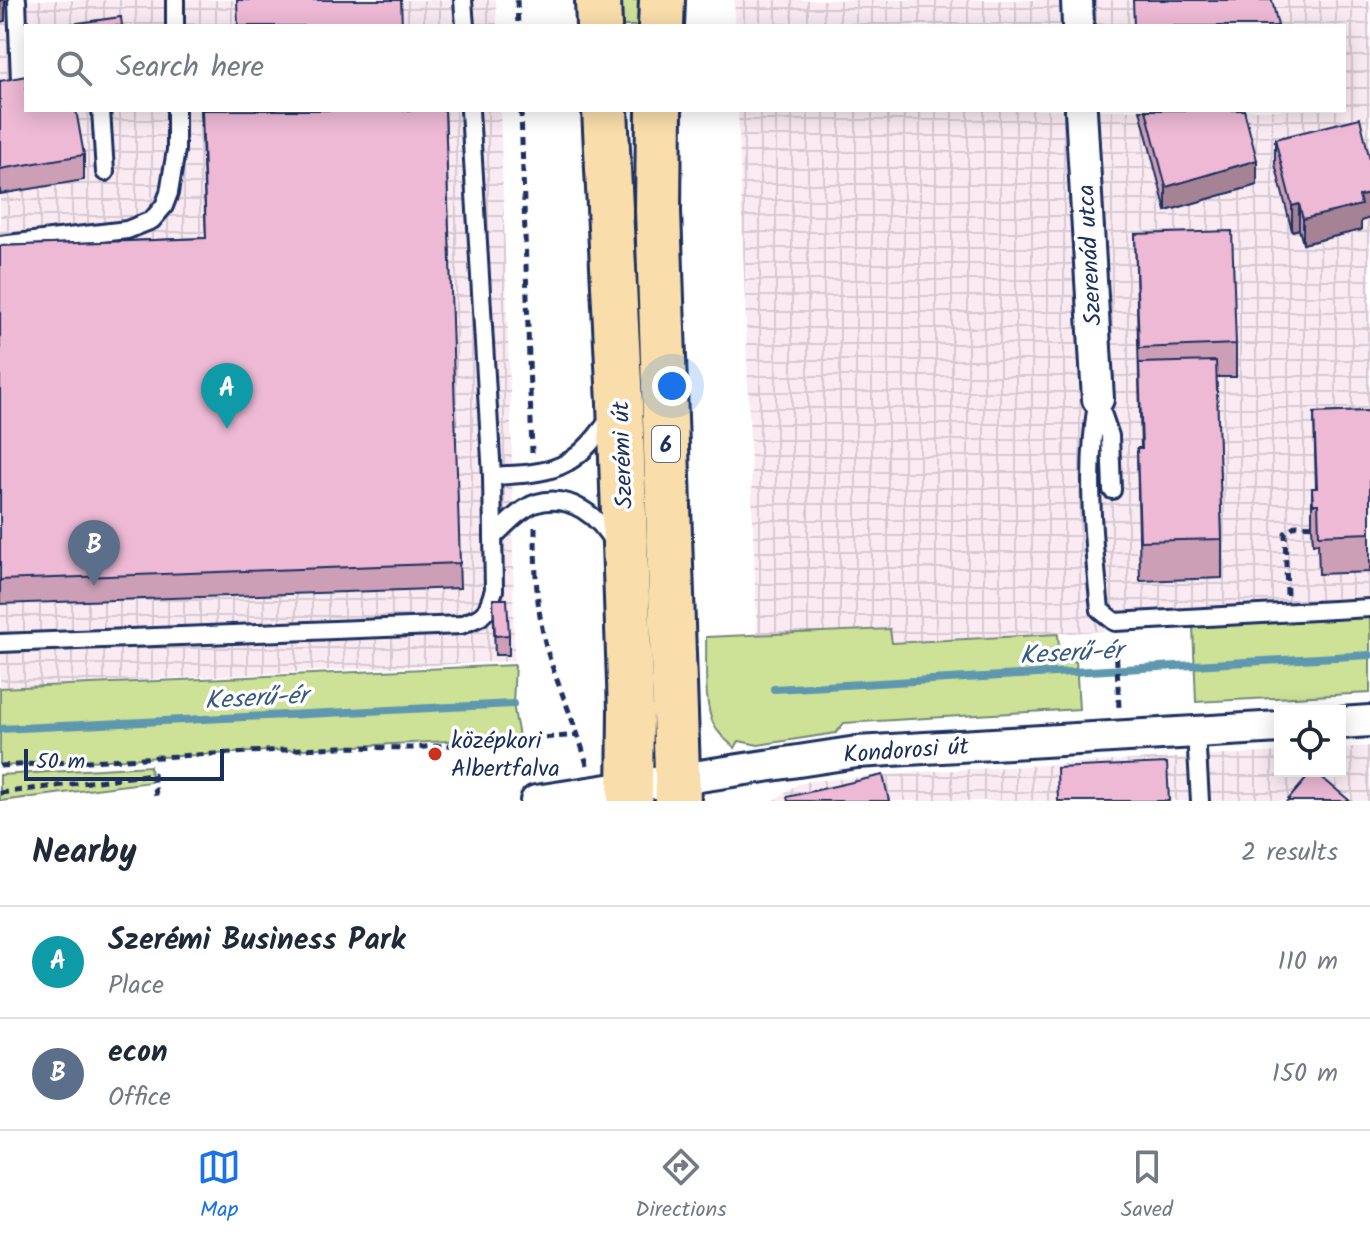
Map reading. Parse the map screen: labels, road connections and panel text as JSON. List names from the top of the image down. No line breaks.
{"streets":{"main road":["6","Szerémi út"],"street":["Szerenád utca","Kondorosi út"]},"crossings":[["Szerémi út","Kondorosi út"]],"water":["Keserű-ér"],"places":["középkori Albertfalva"],"scale_bar":"50 m","page":{"search":"Search here","pins":["A","B"],"scale":"50 m","heading":["Nearby","2 results"],"list":[{"mark":"A","name":"Szerémi Business Park","note":"Place","value":"110 m"},{"mark":"B","name":"econ","note":"Office","value":"150 m"}],"nav":["Map","Directions","Saved"]}}
